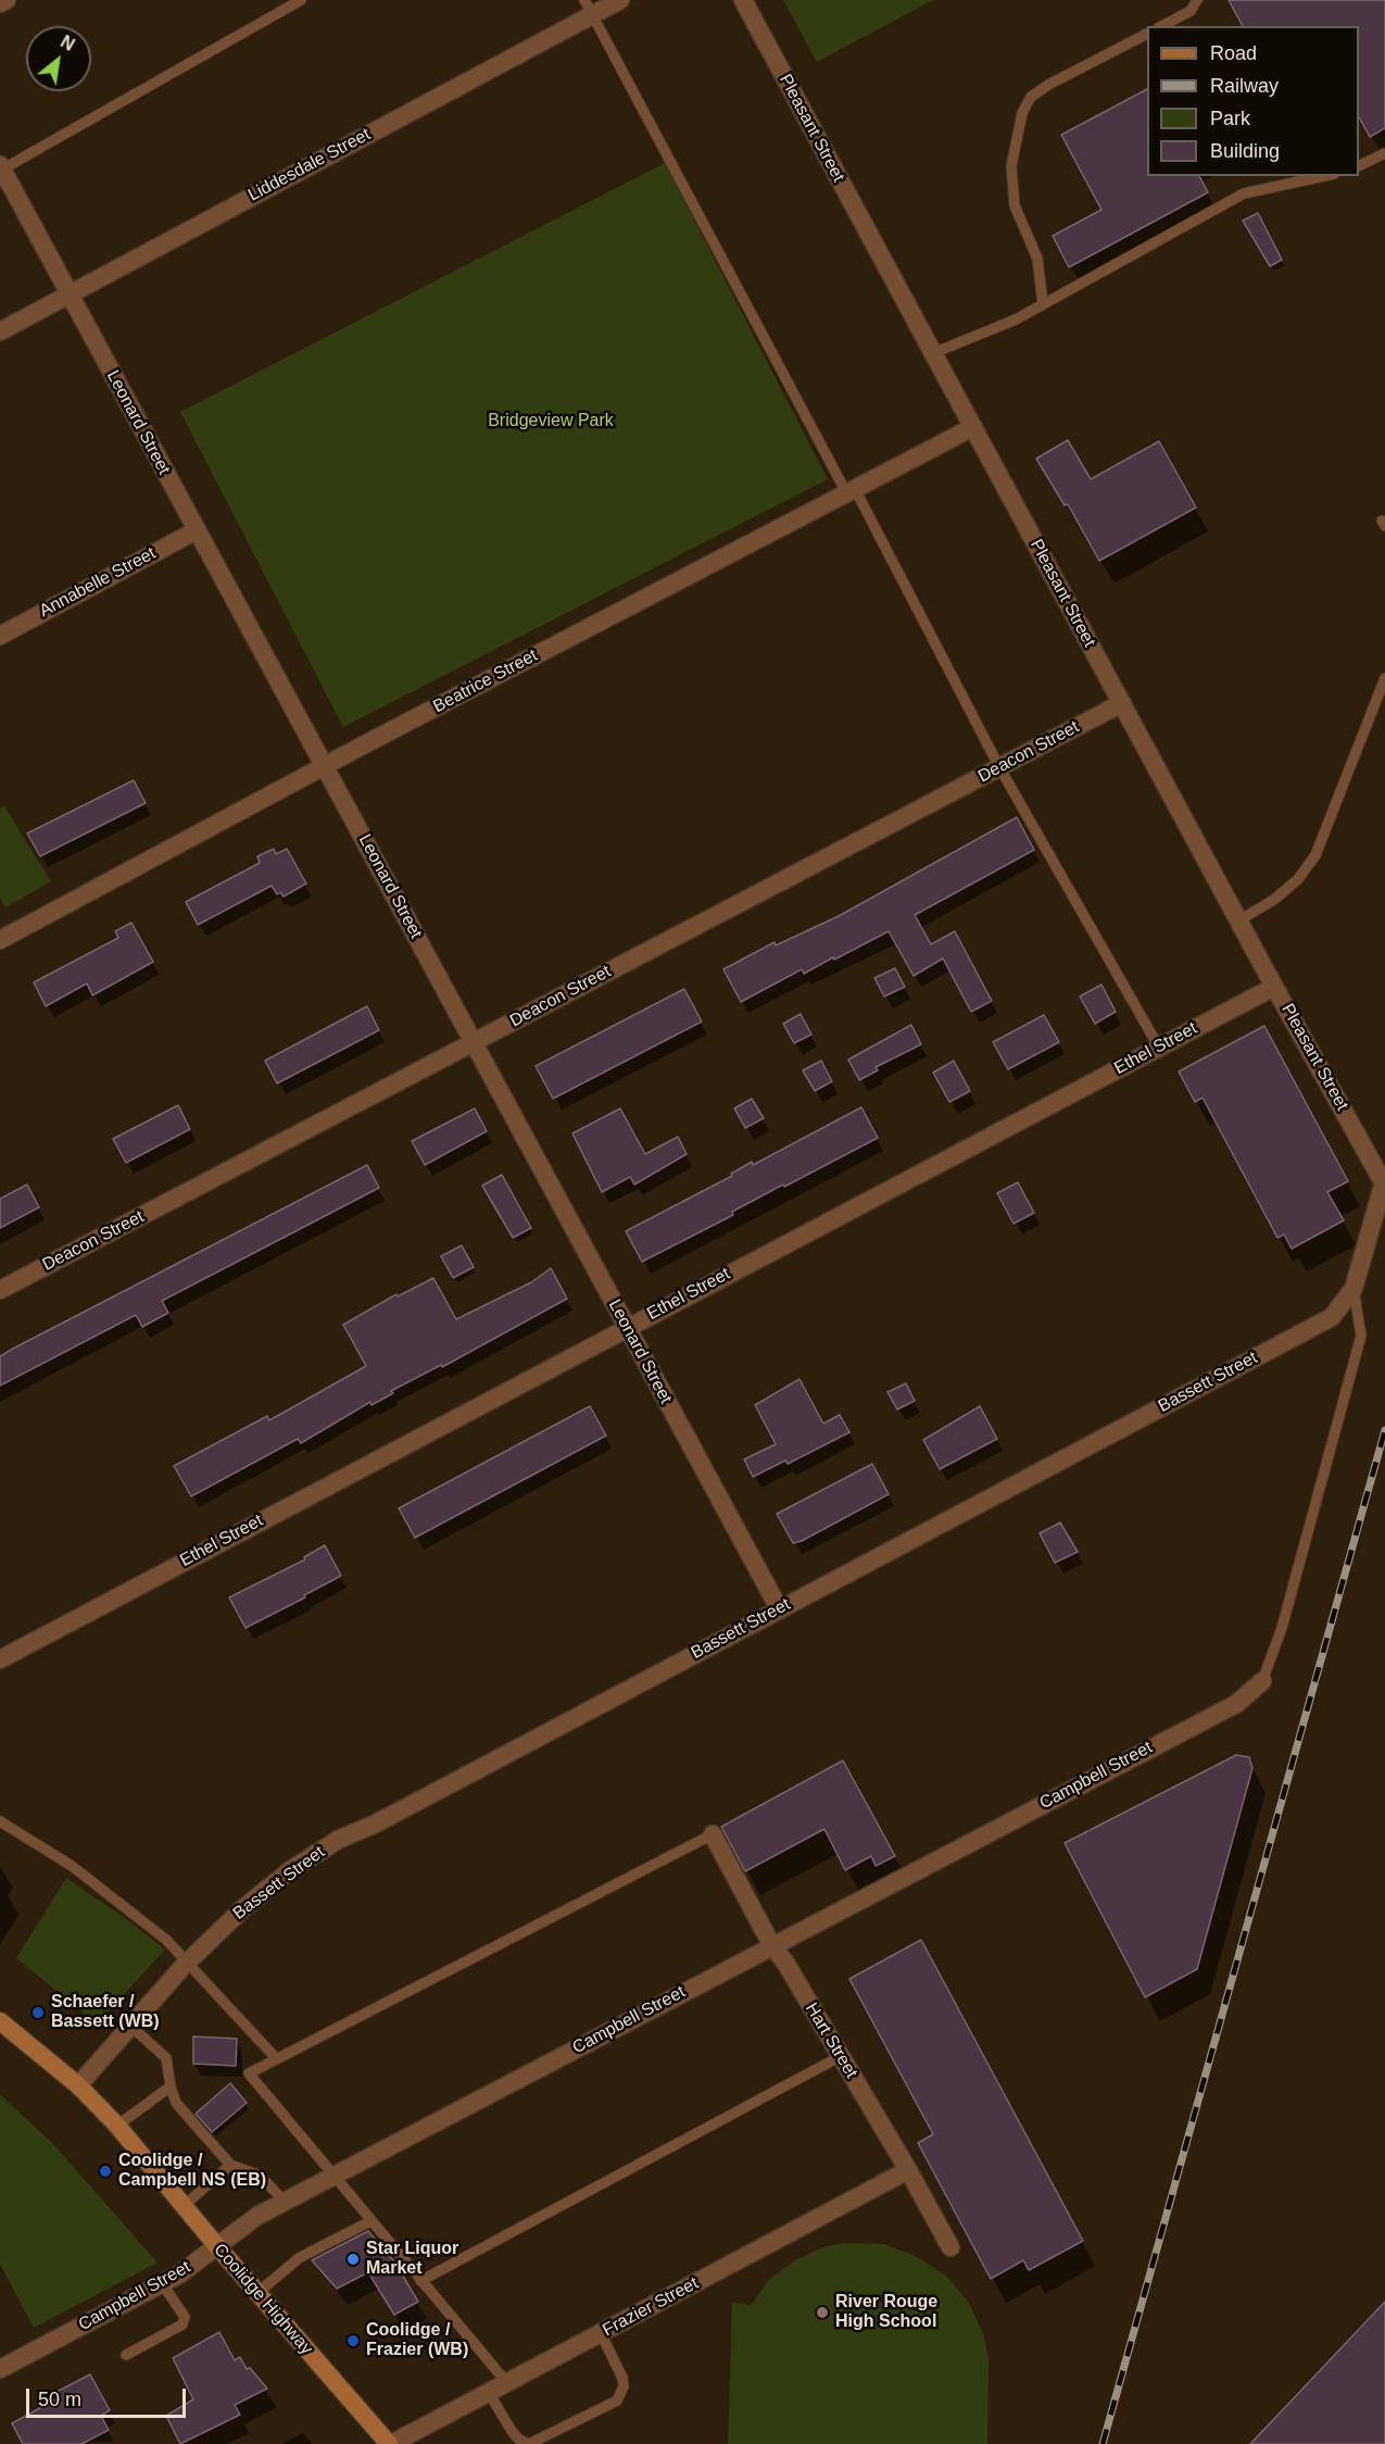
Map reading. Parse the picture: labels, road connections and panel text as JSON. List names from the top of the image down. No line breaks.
{"streets":{"main road":["Coolidge Highway"],"street":["Pleasant Street","Liddesdale Street","Leonard Street","Annabelle Street","Beatrice Street","Deacon Street","Ethel Street","Bassett Street","Campbell Street","Hart Street","Frazier Street"]},"crossings":[["Pleasant Street","Beatrice Street"],["Pleasant Street","Deacon Street"],["Pleasant Street","Ethel Street"],["Pleasant Street","Bassett Street"],["Liddesdale Street","Leonard Street"],["Leonard Street","Annabelle Street"],["Leonard Street","Beatrice Street"],["Leonard Street","Deacon Street"],["Leonard Street","Ethel Street"],["Leonard Street","Bassett Street"],["Bassett Street","Coolidge Highway"],["Campbell Street","Hart Street"],["Campbell Street","Coolidge Highway"],["Hart Street","Frazier Street"],["Coolidge Highway","Frazier Street"]],"parks":["Bridgeview Park"],"places":["Schaefer / Bassett (WB)","Coolidge / Campbell NS (EB)","Star Liquor Market","River Rouge High School","Coolidge / Frazier (WB)"],"legend":["Road","Railway","Park","Building"],"scale_bar":"50 m","north":"top right"}
